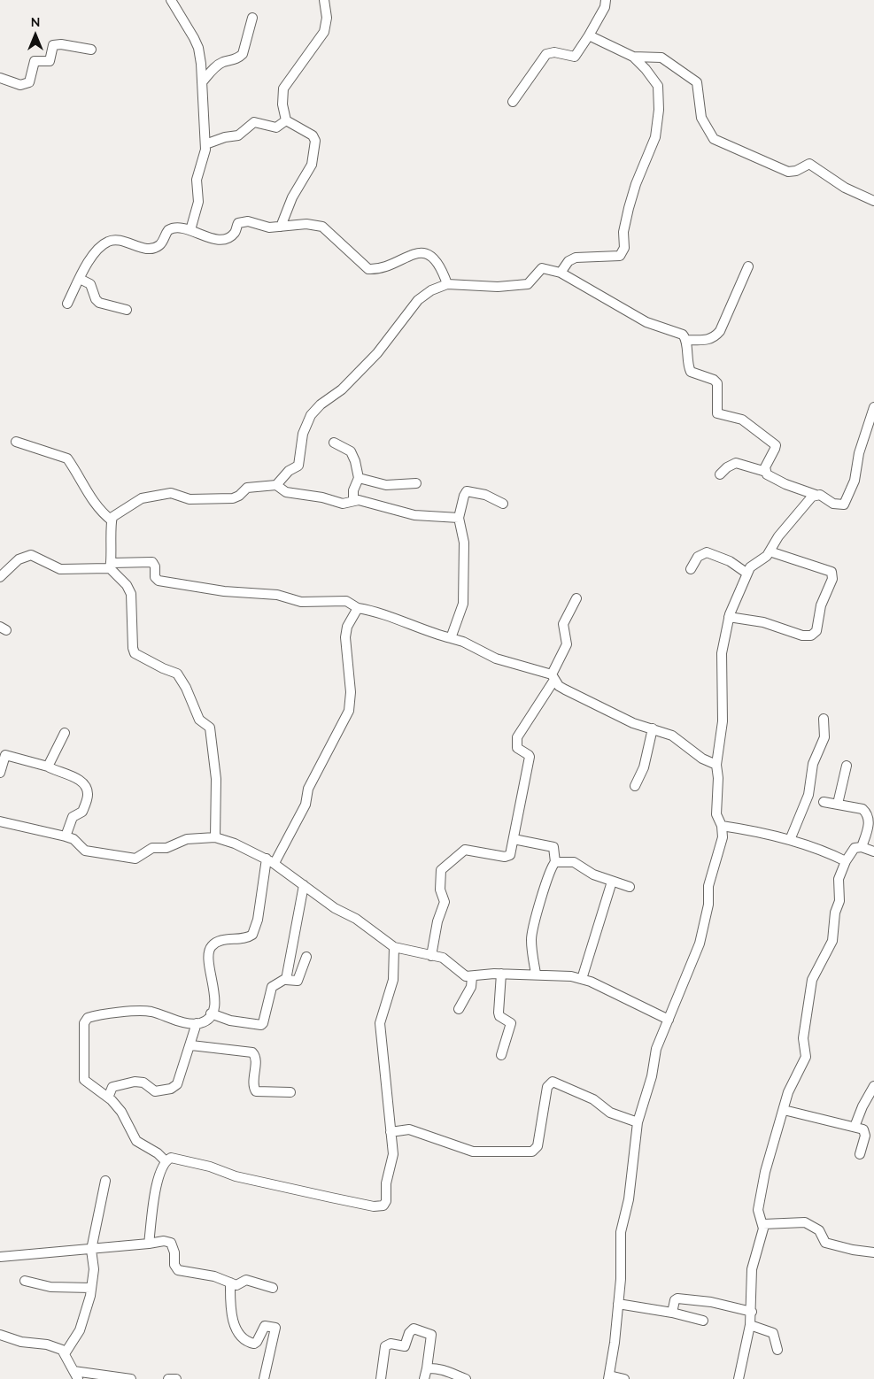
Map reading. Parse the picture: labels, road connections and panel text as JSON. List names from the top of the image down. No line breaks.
{"north":"top"}
